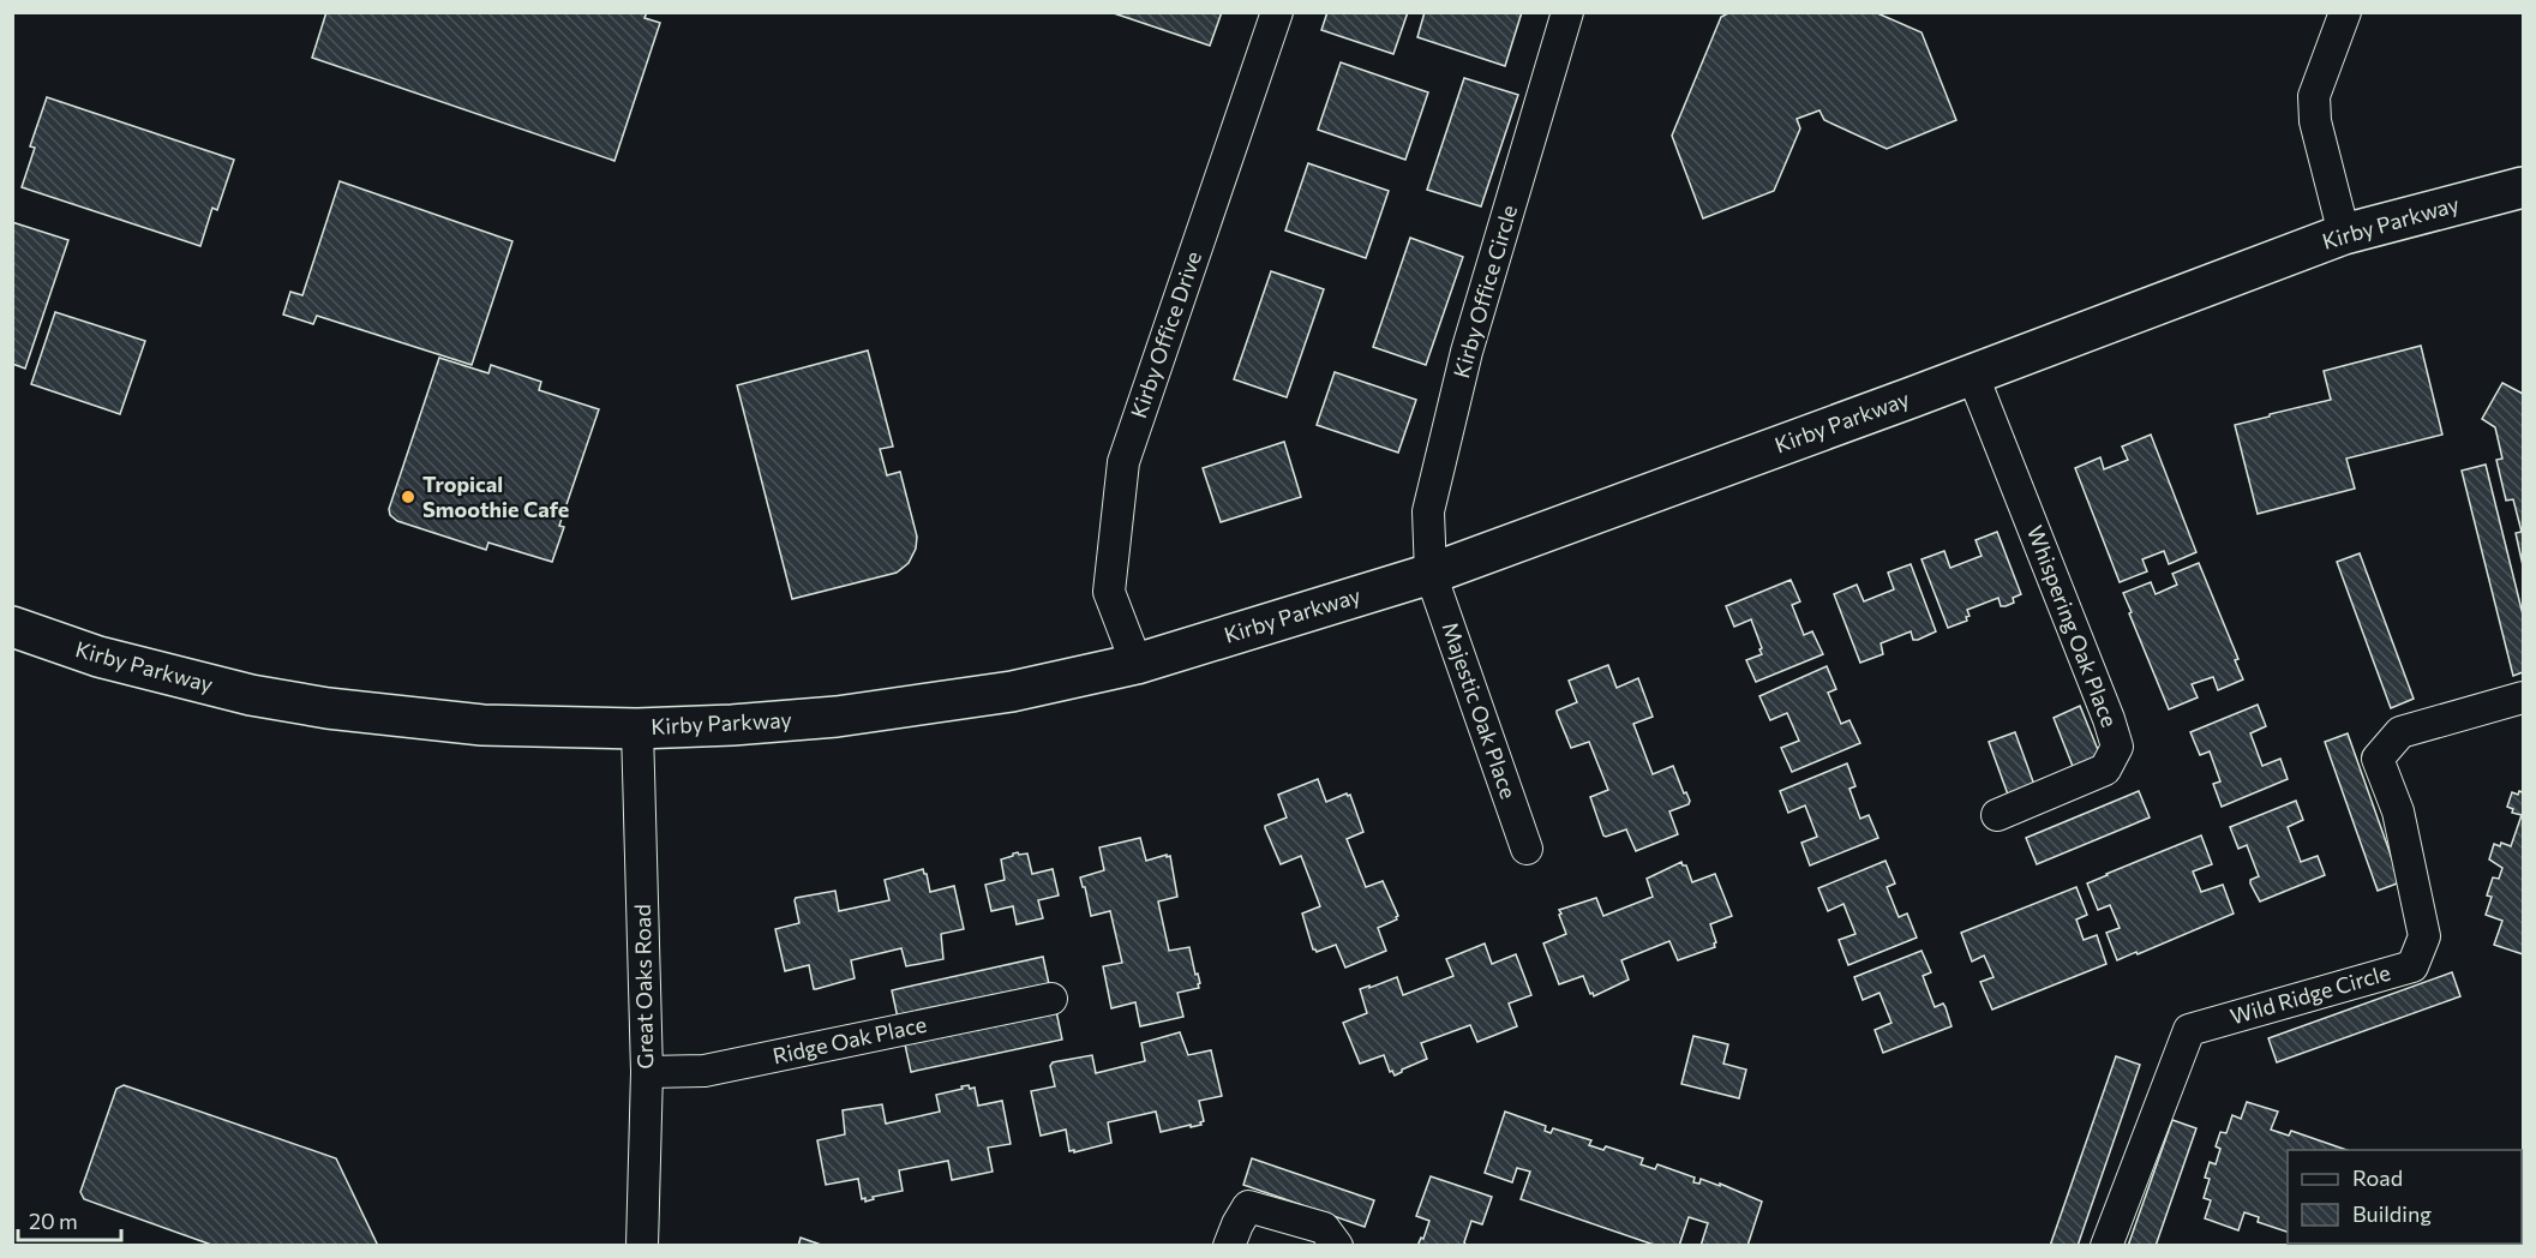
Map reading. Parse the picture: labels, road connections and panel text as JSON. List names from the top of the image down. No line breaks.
{"streets":{"main road":["Kirby Parkway"],"street":["Kirby Office Circle","Kirby Office Drive","Whispering Oak Place","Majestic Oak Place","Great Oaks Road","Wild Ridge Circle","Ridge Oak Place"]},"crossings":[["Kirby Parkway","Kirby Office Circle"],["Kirby Parkway","Kirby Office Drive"],["Kirby Parkway","Whispering Oak Place"],["Kirby Parkway","Majestic Oak Place"],["Kirby Parkway","Great Oaks Road"],["Kirby Office Circle","Majestic Oak Place"],["Great Oaks Road","Ridge Oak Place"]],"places":["Tropical Smoothie Cafe"],"legend":["Road","Building"],"scale_bar":"20 m"}
